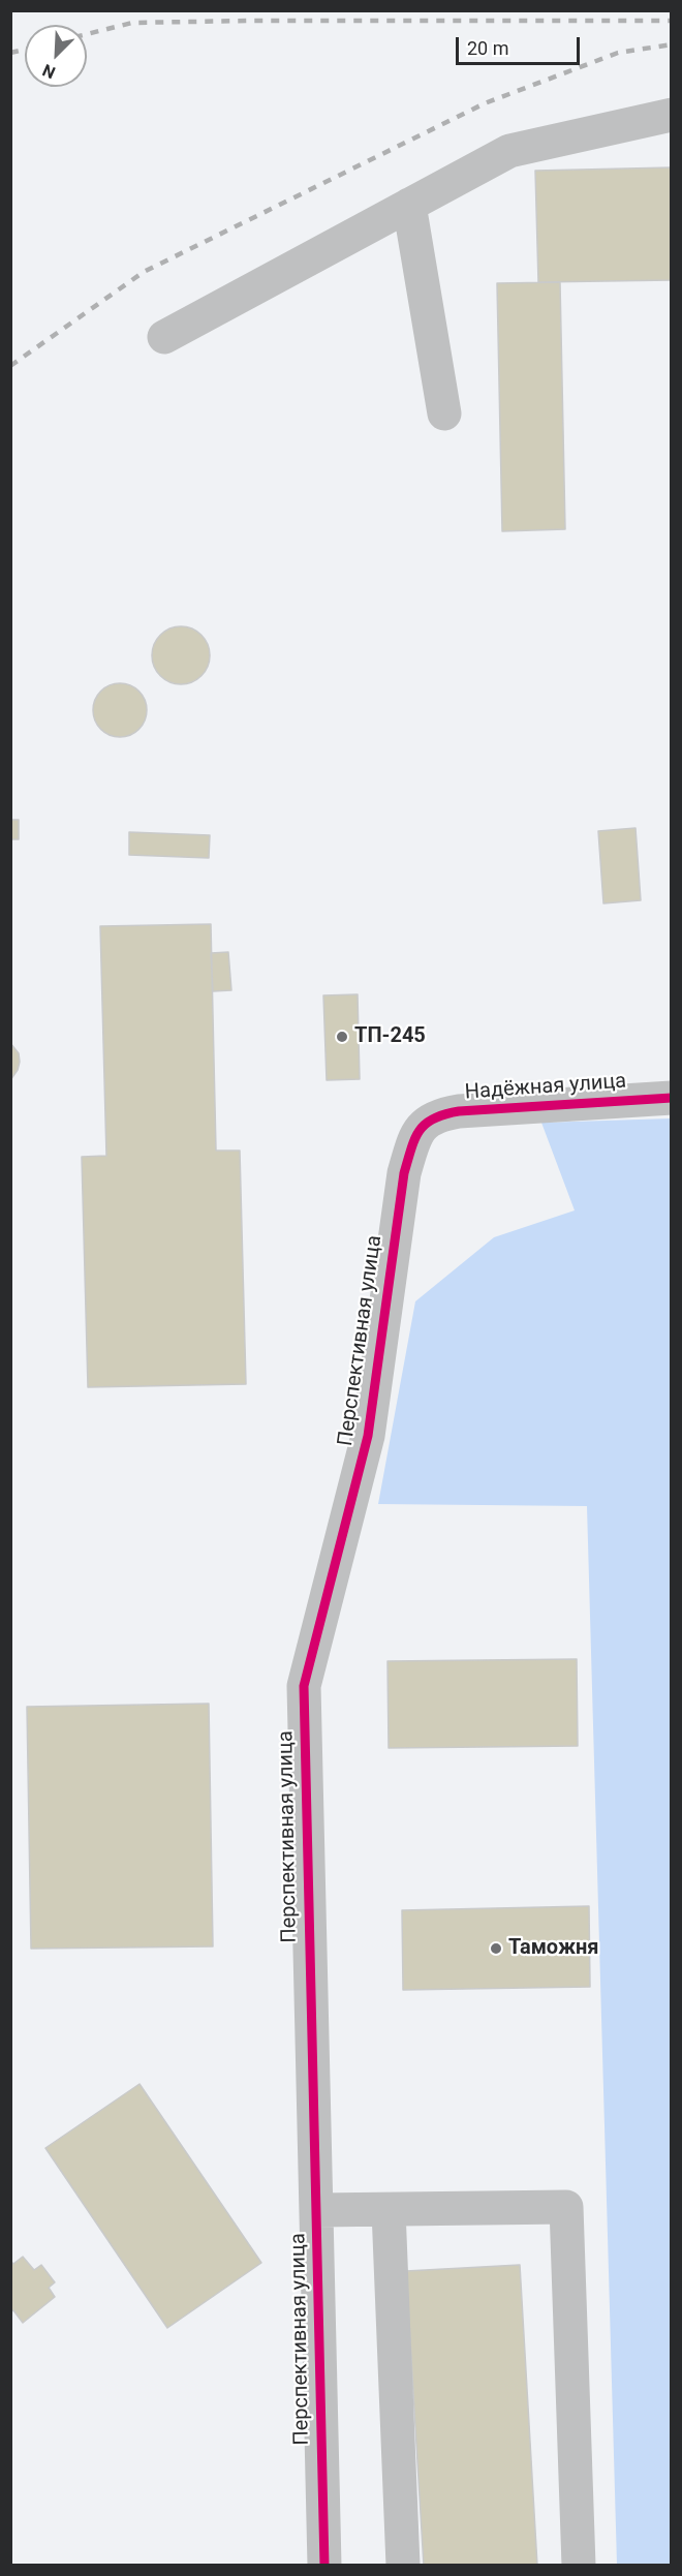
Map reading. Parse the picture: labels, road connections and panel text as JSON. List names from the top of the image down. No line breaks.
{"streets":{"street":["Надёжная улица","Перспективная улица"]},"crossings":[["Надёжная улица","Перспективная улица"]],"places":["ТП-245","Таможня"],"scale_bar":"20 m","north":"bottom left"}
